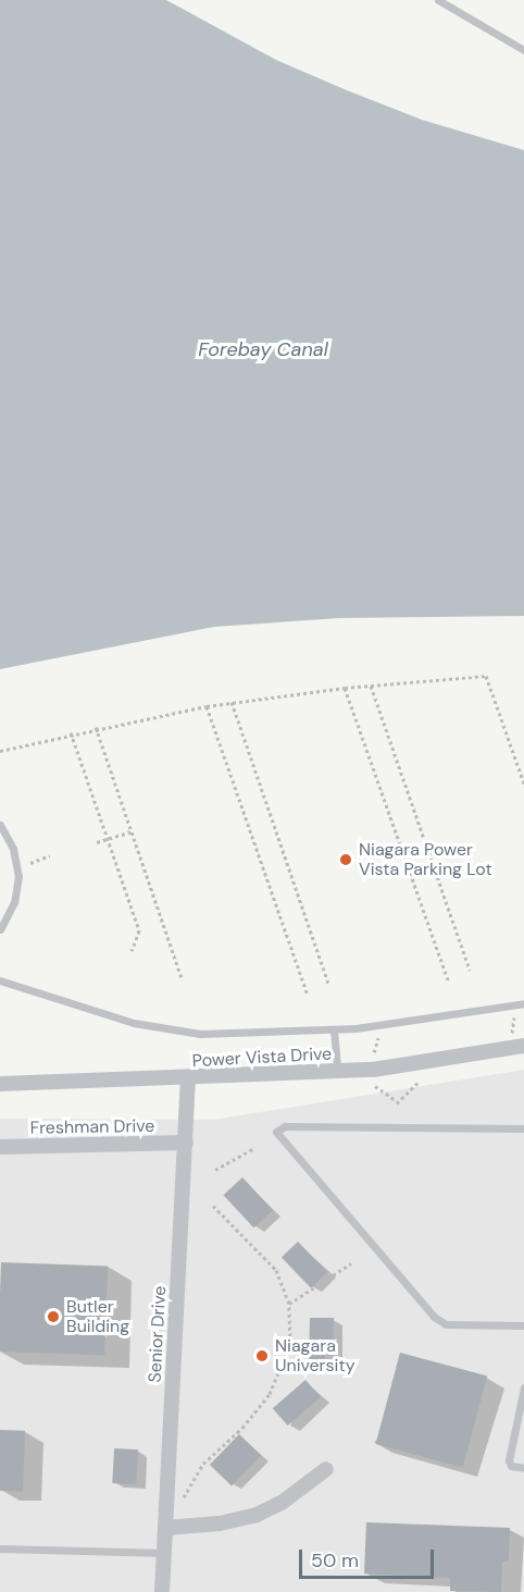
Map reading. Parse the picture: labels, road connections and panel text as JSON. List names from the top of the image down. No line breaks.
{"streets":{"street":["Power Vista Drive","Freshman Drive","Senior Drive"]},"crossings":[["Power Vista Drive","Senior Drive"],["Freshman Drive","Senior Drive"]],"water":["Forebay Canal"],"places":["Niagara Power Vista Parking Lot","Butler Building","Niagara University"],"scale_bar":"50 m"}
